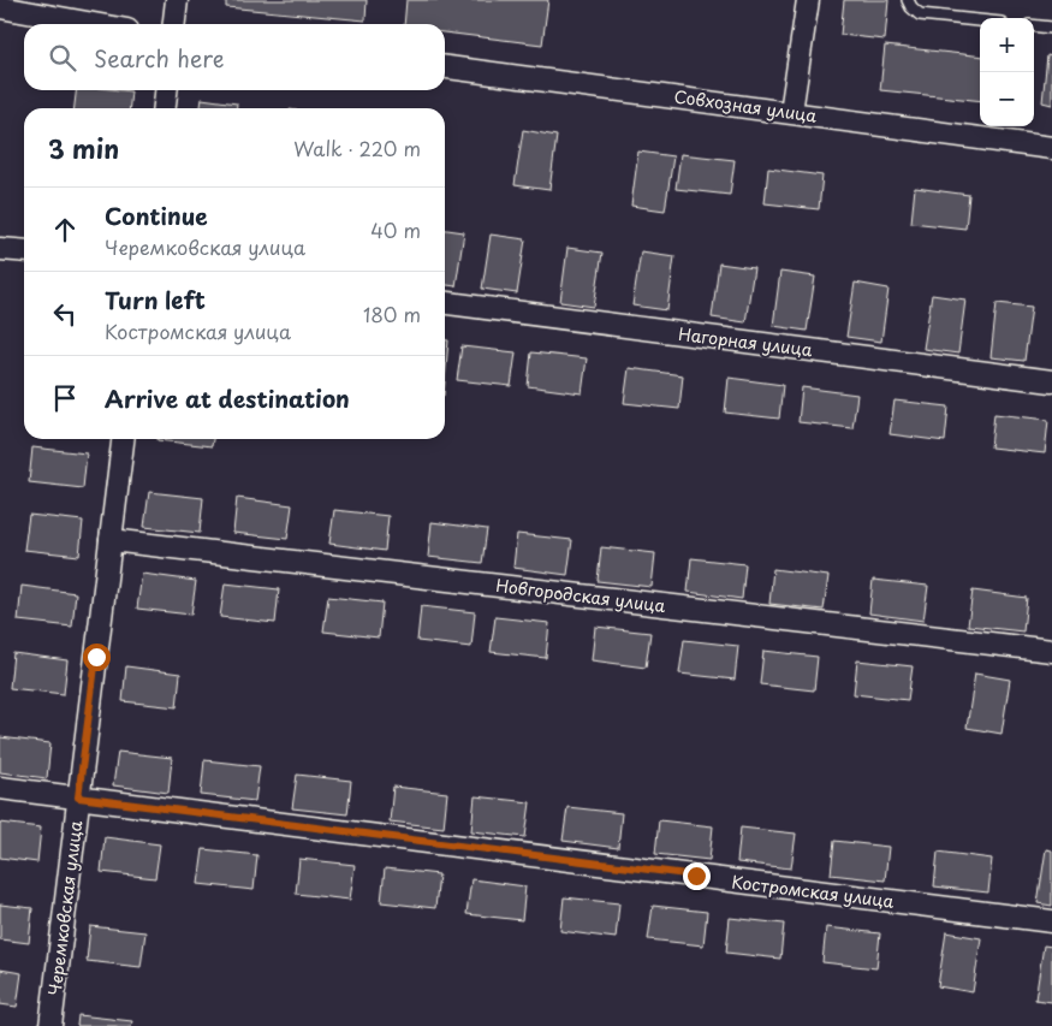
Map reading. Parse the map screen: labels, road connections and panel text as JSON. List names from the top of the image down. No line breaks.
{"streets":{"street":["Совхозная улица","Нагорная улица","Новгородская улица","Костромская улица","Черемковская улица"]},"crossings":[["Новгородская улица","Черемковская улица"],["Костромская улица","Черемковская улица"]],"page":{"map_buttons":["+","−"],"search":"Search here","heading":["3 min","Walk · 220 m"],"list":[["Continue","Черемковская улица","40 m"],["Turn left","Костромская улица","180 m"],"Arrive at destination"]}}
